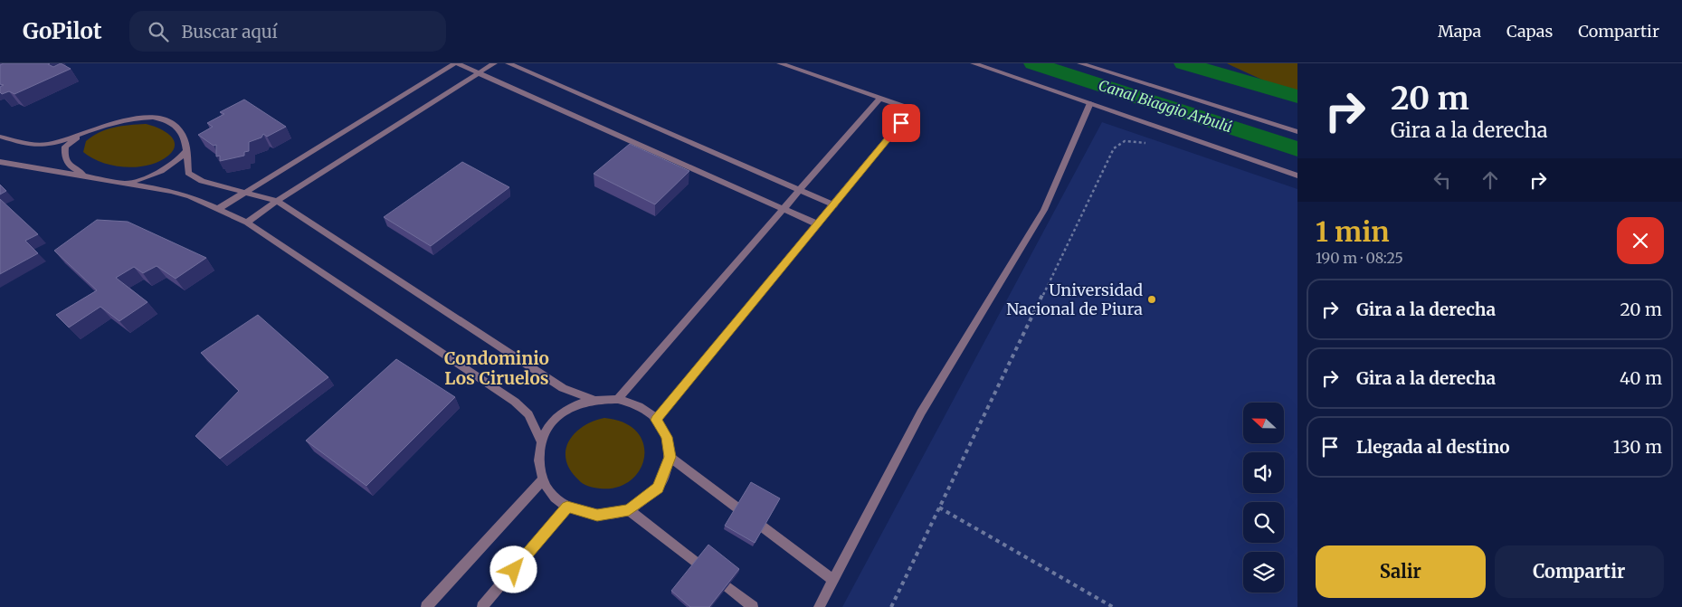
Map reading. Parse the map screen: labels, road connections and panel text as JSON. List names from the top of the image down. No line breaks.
{"districts":["Condominio Los Ciruelos"],"water":["Canal Biaggio Arbulú"],"places":["Universidad Nacional de Piura"],"north":"left","page":{"header":"GoPilot","search":"Buscar aquí","nav":["Mapa","Capas","Compartir"],"turn":["20 m","Gira a la derecha"],"heading":["1 min","190 m · 08:25"],"list":[{"name":"Gira a la derecha","value":"20 m"},{"name":"Gira a la derecha","value":"40 m"},{"name":"Llegada al destino","value":"130 m"}],"buttons":["Salir","Compartir"]}}
